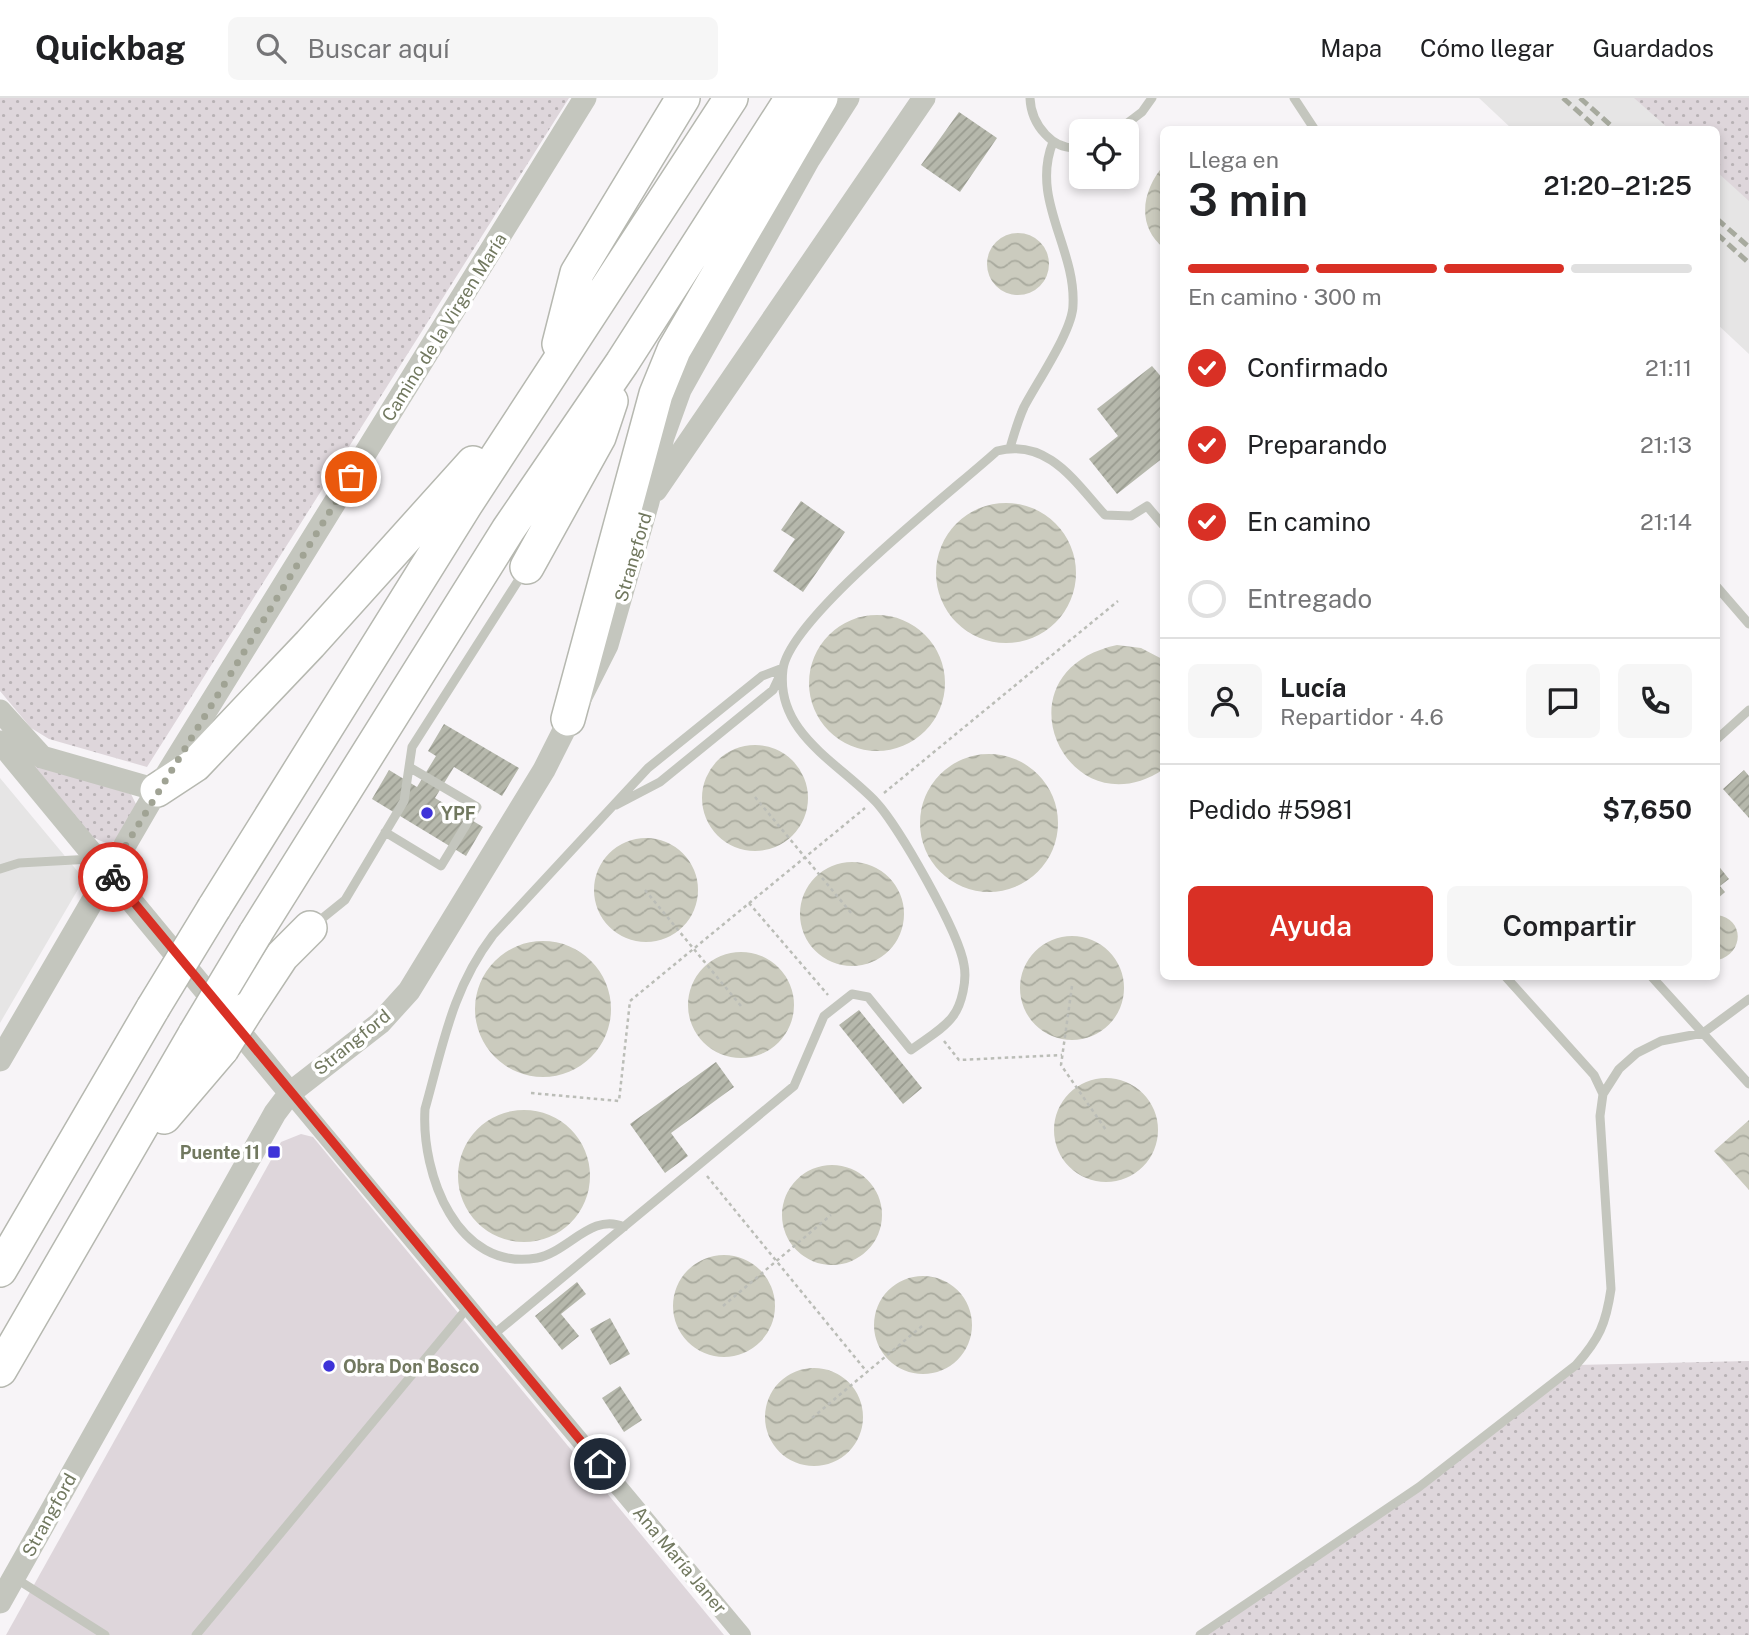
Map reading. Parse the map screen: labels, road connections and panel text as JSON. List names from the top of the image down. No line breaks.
{"streets":{"street":["Camino de la Virgen María","Strangford","Ana María Janer"]},"crossings":[["Camino de la Virgen María","Ana María Janer"],["Strangford","Ana María Janer"]],"places":{"other":["YPF","Obra Don Bosco"],"transit":["Puente 11"]},"page":{"header":"Quickbag","search":"Buscar aquí","nav":["Mapa","Cómo llegar","Guardados"],"heading":["3 min","Llega en","21:20–21:25"],"panel":["Lucía","Repartidor · 4.6","Pedido #5981","$7,650"],"bar":"En camino · 300 m","list":[["Confirmado","21:11"],["Preparando","21:13"],["En camino","21:14"],"Entregado"],"buttons":["Ayuda","Compartir"]}}
